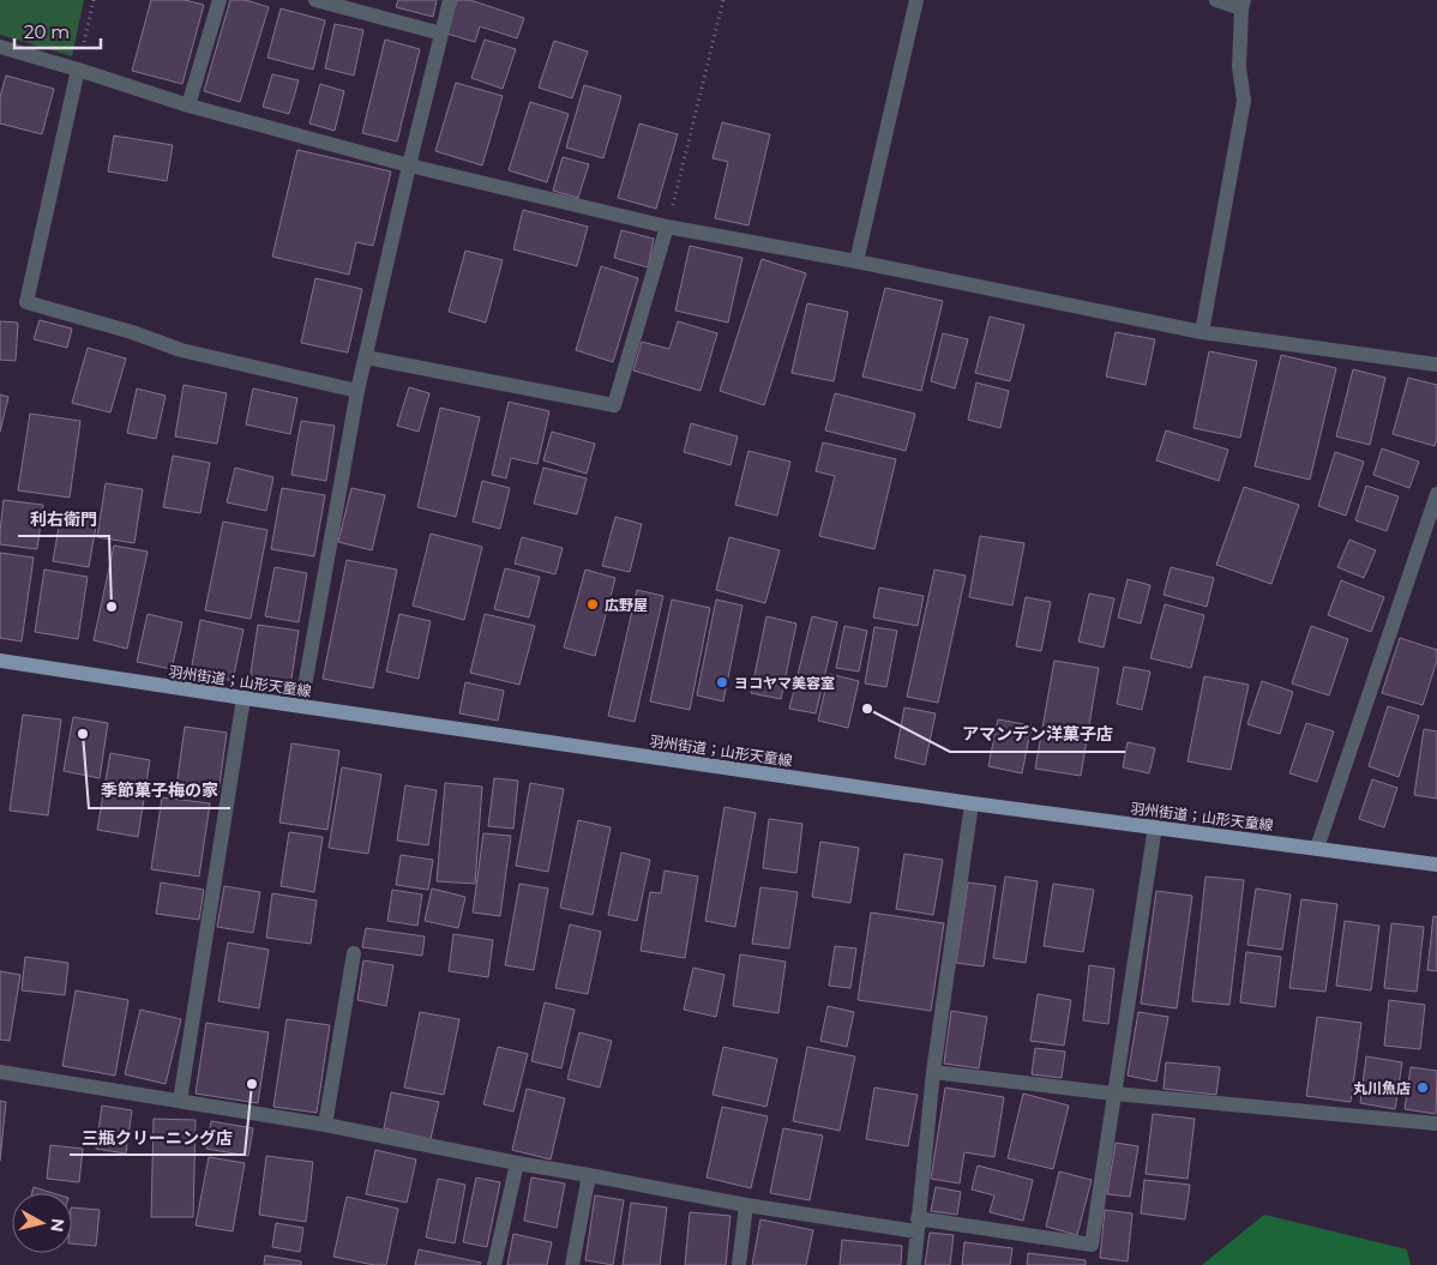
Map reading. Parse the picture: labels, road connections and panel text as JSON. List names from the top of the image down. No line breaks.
{"streets":{"main road":["羽州街道；山形天童線"]},"places":["広野屋","利右衛門","ヨコヤマ美容室","アマンデン洋菓子店","季節菓子梅の家","三瓶クリーニング店","丸川魚店"],"scale_bar":"20 m","north":"right"}
